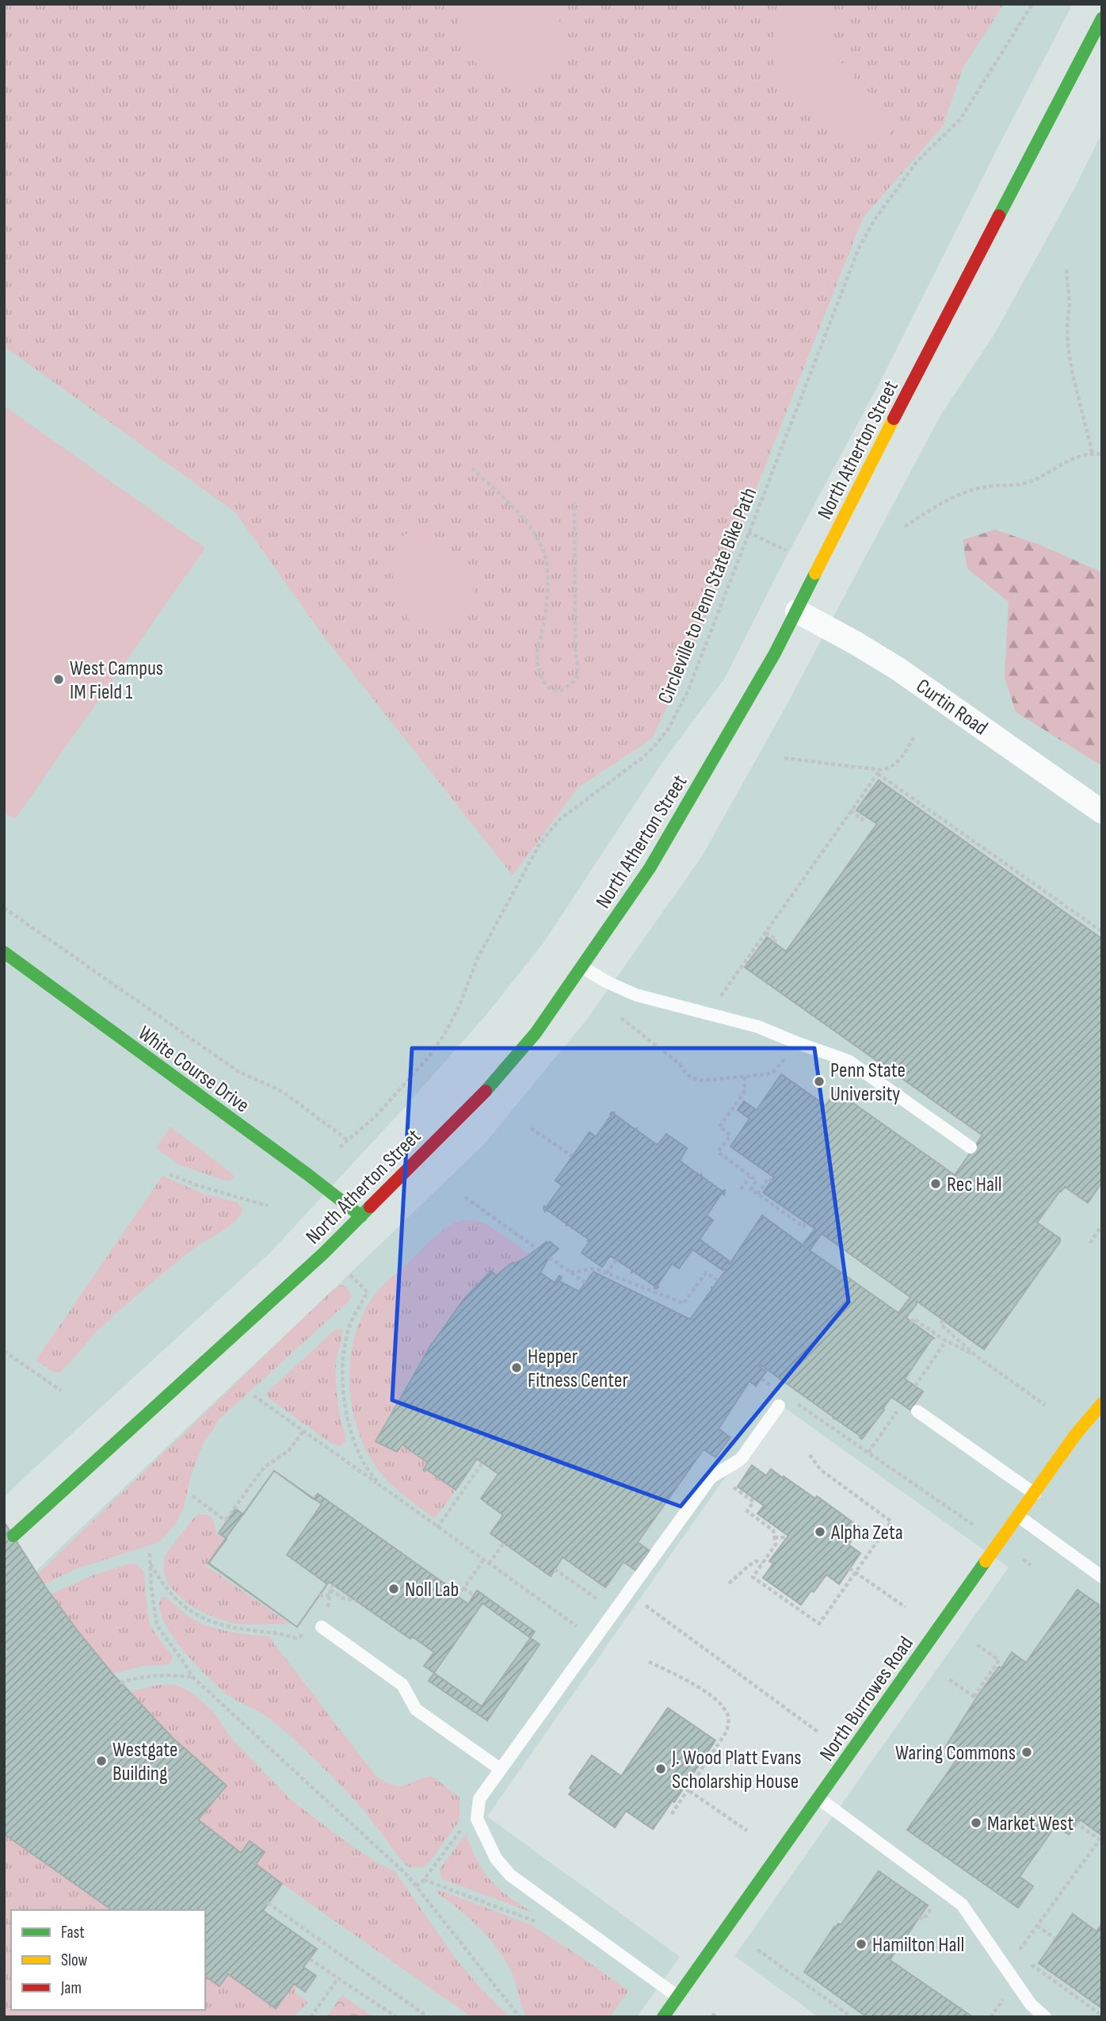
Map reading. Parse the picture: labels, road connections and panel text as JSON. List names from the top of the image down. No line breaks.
{"streets":{"main road":["North Atherton Street","White Course Drive","North Burrowes Road"],"street":["Curtin Road"],"path":["Circleville to Penn State Bike Path"]},"crossings":[["North Atherton Street","Curtin Road"],["North Atherton Street","White Course Drive"]],"places":["West Campus IM Field 1","Penn State University","Rec Hall","Hepper Fitness Center","Alpha Zeta","Noll Lab","Waring Commons","Westgate Building","J. Wood Platt Evans Scholarship House","Market West","Hamilton Hall"],"legend":["Fast","Slow","Jam"]}
